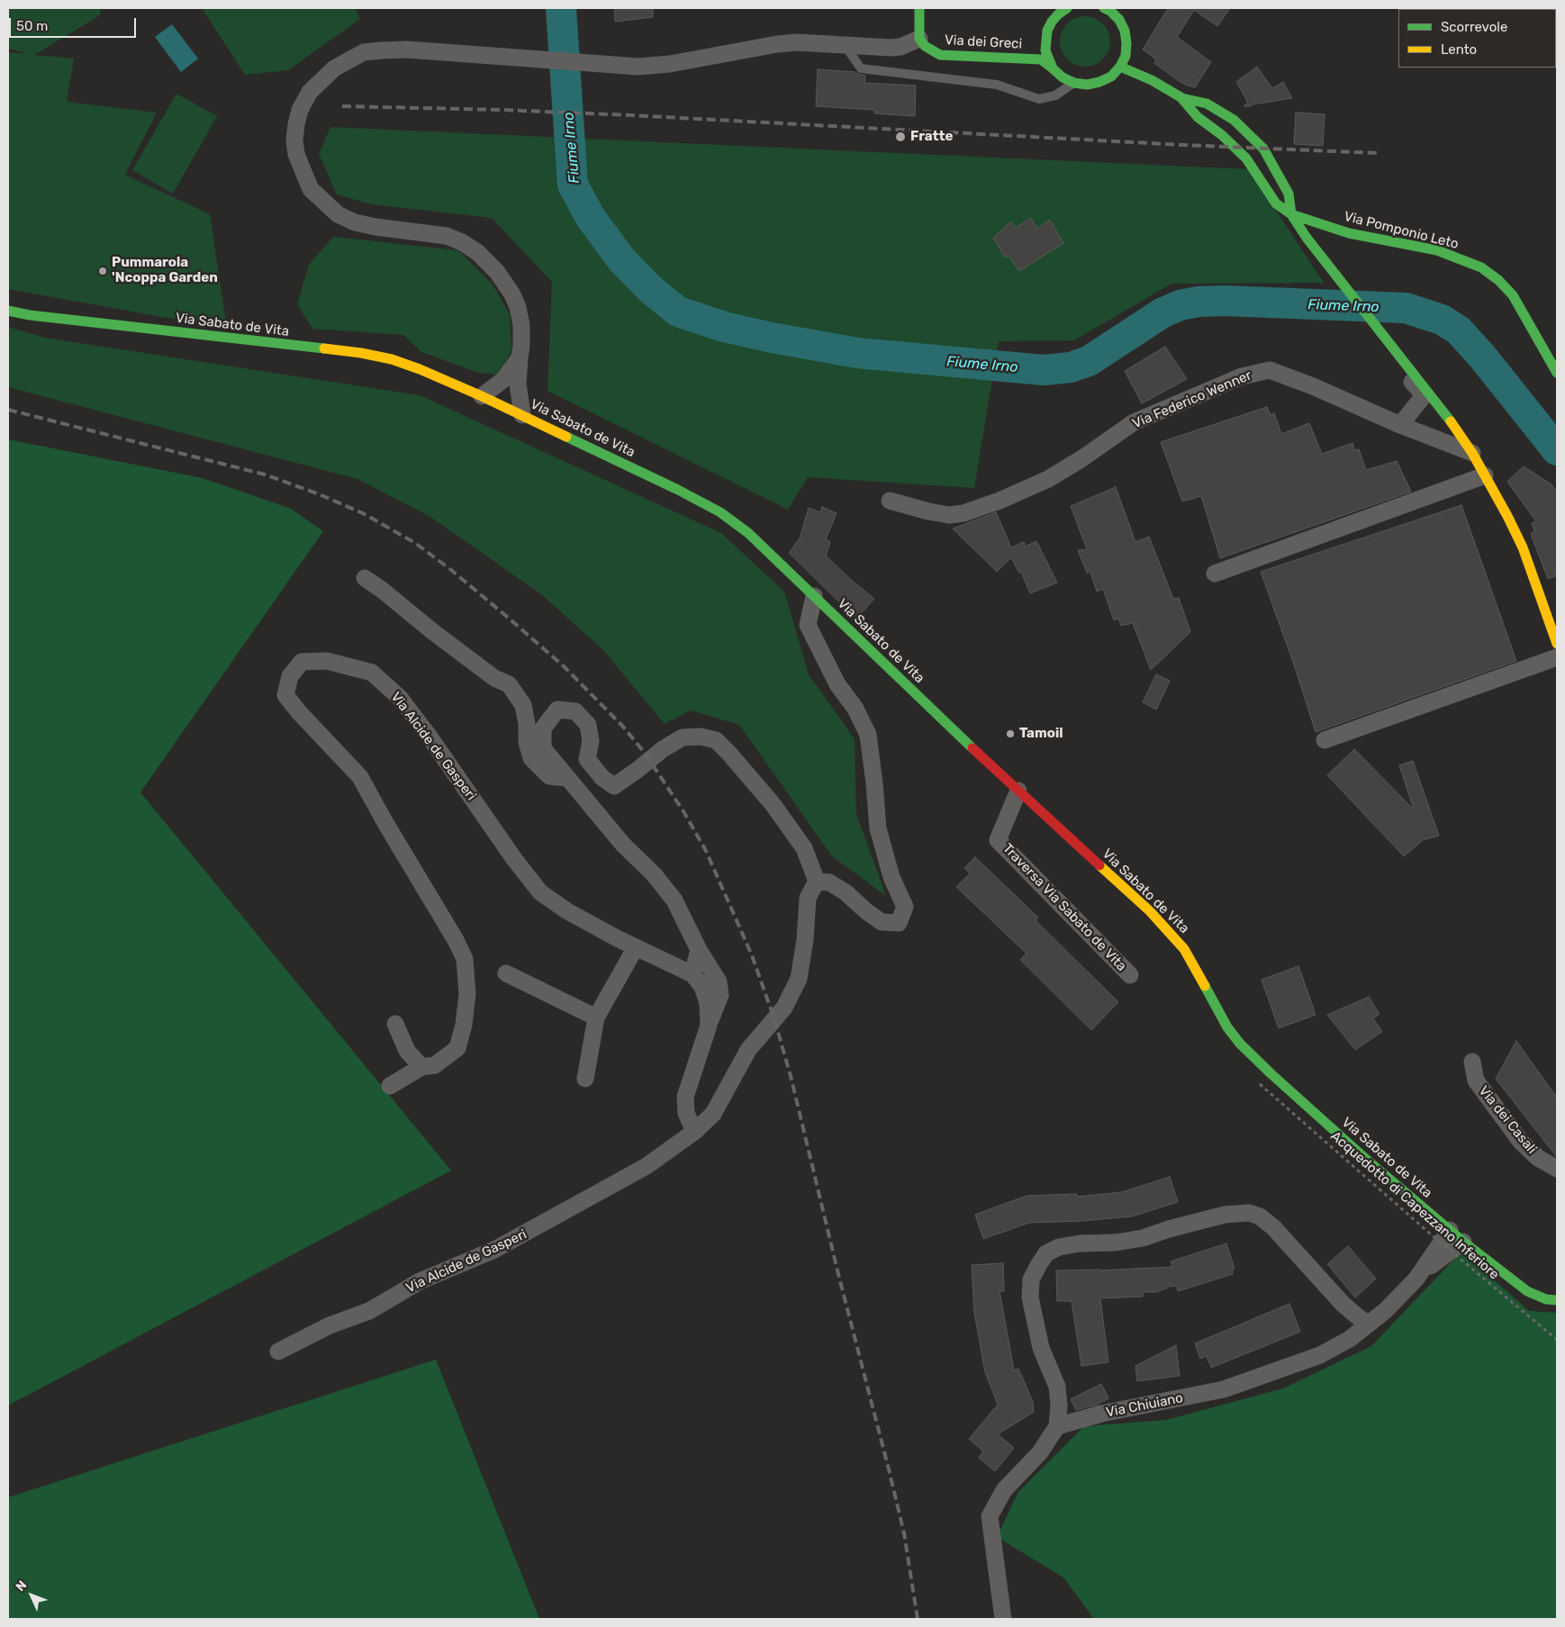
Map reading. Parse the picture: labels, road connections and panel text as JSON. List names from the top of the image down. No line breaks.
{"streets":{"street":["Via dei Greci","Via Pomponio Leto","Via Sabato de Vita","Via Federico Wenner","Via Alcide de Gasperi","Traversa Via Sabato de Vita","Via dei Casali","Via Chiuiano"],"path":["Acquedotto di Capezzano Inferiore"]},"crossings":[["Via Sabato de Vita","Traversa Via Sabato de Vita"],["Via Sabato de Vita","Via Chiuiano"]],"water":["Fiume Irno"],"places":["Fratte","Pummarola 'Ncoppa Garden","Tamoil"],"legend":["Scorrevole","Lento"],"scale_bar":"50 m","north":"top left"}
